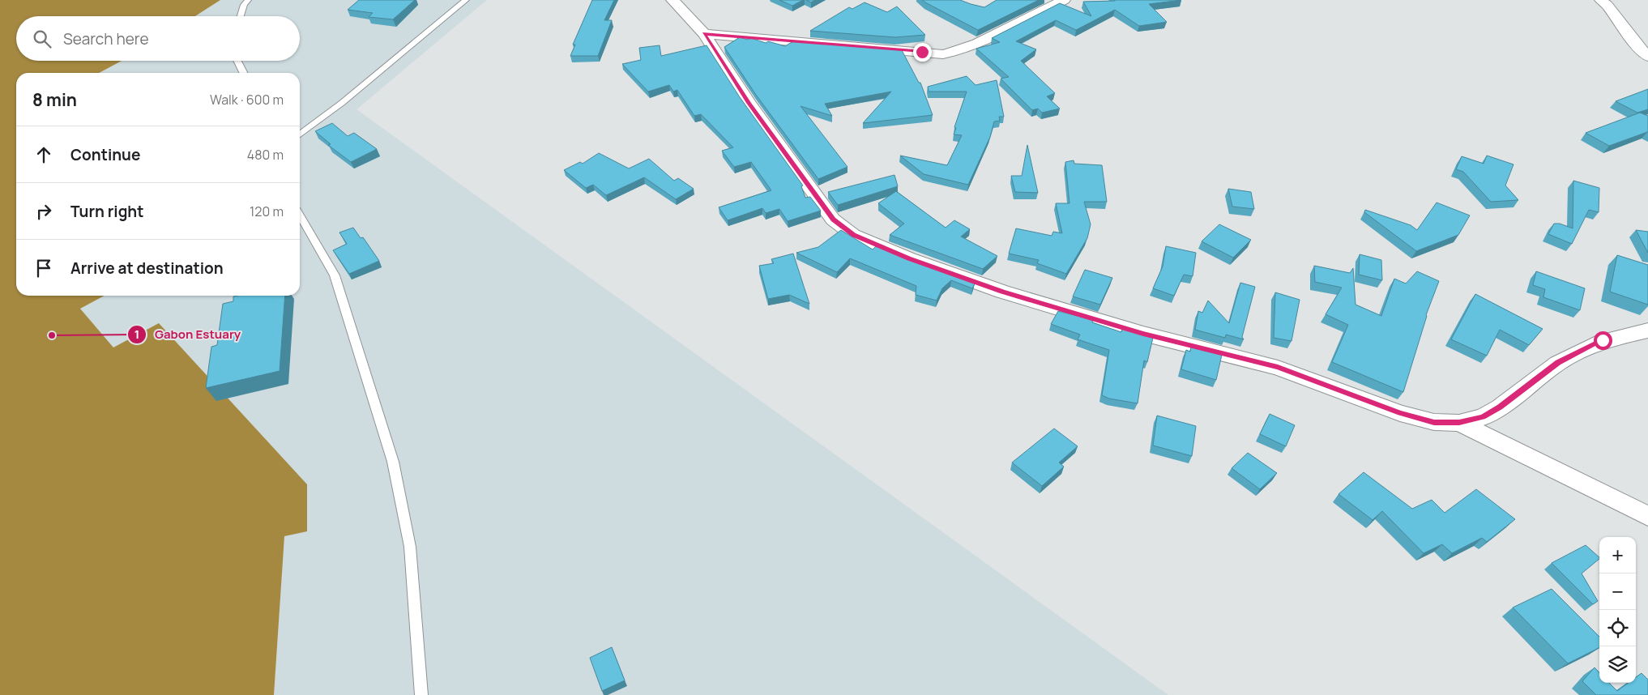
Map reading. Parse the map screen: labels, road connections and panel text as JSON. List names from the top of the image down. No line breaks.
{"places":["Gabon Estuary"],"page":{"search":"Search here","heading":["8 min","Walk · 600 m"],"list":[["Continue","480 m"],["Turn right","120 m"],"Arrive at destination"],"map_buttons":["+","−"]}}
